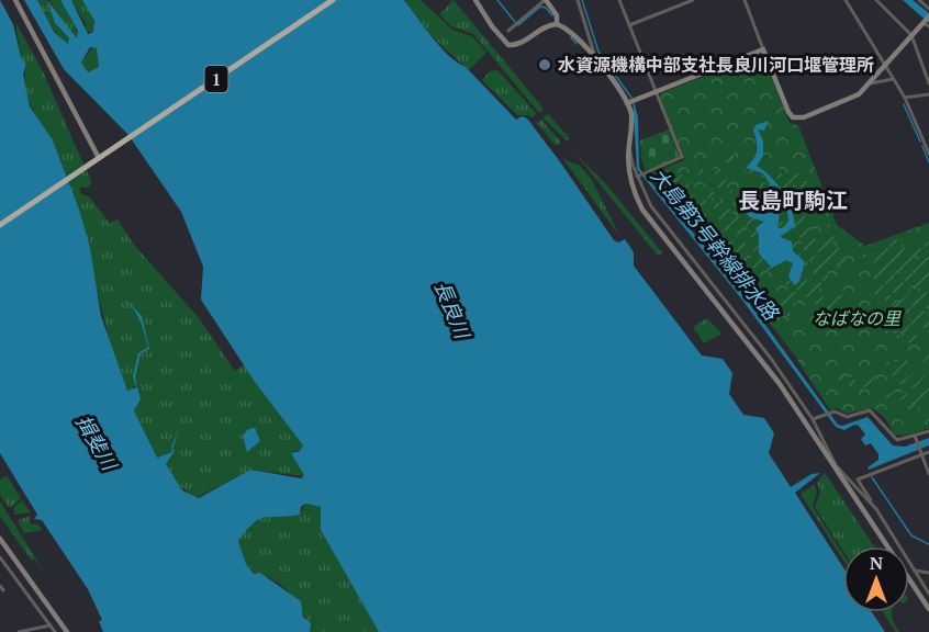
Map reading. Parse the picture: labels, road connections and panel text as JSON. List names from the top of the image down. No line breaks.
{"streets":{"highway":["1"]},"districts":["長島町駒江"],"water":["大島第3号幹線排水路","長良川","揖斐川"],"parks":["なばなの里"],"places":["水資源機構中部支社長良川河口堰管理所"],"north":"top"}
